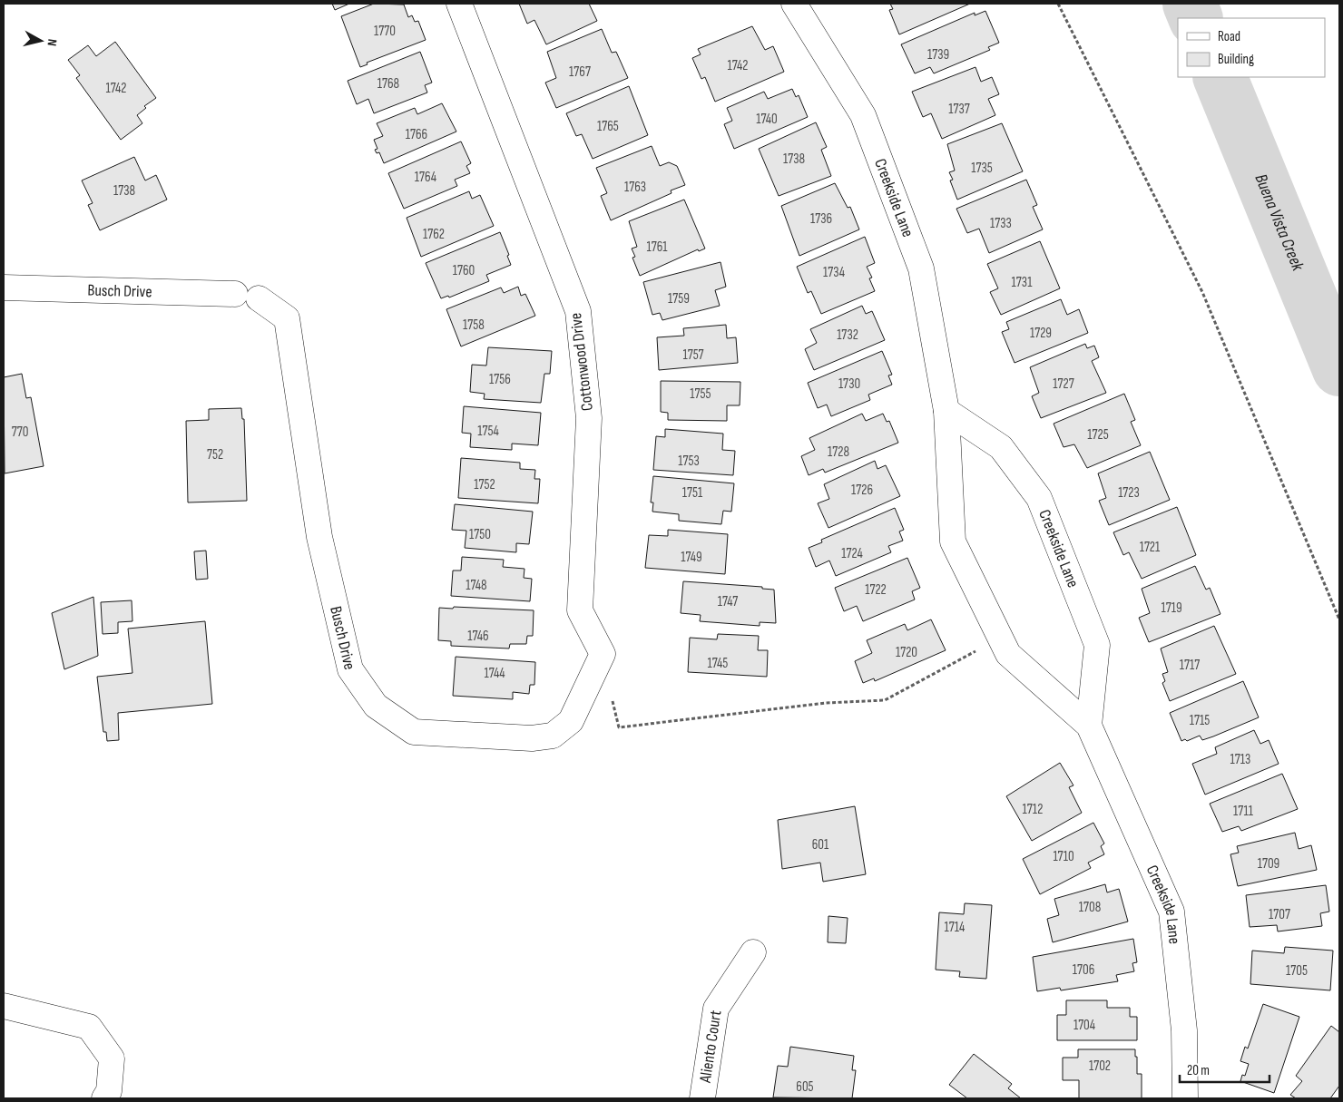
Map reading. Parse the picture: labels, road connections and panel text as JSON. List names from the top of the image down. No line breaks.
{"streets":{"street":["Creekside Lane","Busch Drive","Cottonwood Drive","Aliento Court"]},"crossings":[["Busch Drive","Cottonwood Drive"]],"water":["Buena Vista Creek"],"house_numbers":["1770","1739","1742","1767","1768","1742","1737","1740","1765","1766","1738","1735","1764","1763","1738","1736","1733","1762","1761","1760","1734","1731","1759","1758","1729","1732","1757","1756","1730","1727","1755","1754","770","1725","1728","752","1753","1752","1726","1751","1723","1750","1721","1724","1749","1748","1722","1747","1719","1746","1720","1745","1717","1744","1715","1713","1712","1711","601","1710","1709","1708","1707","1714","1706","1705","1704","1702","605"],"legend":["Road","Building"],"scale_bar":"20 m","north":"right"}
